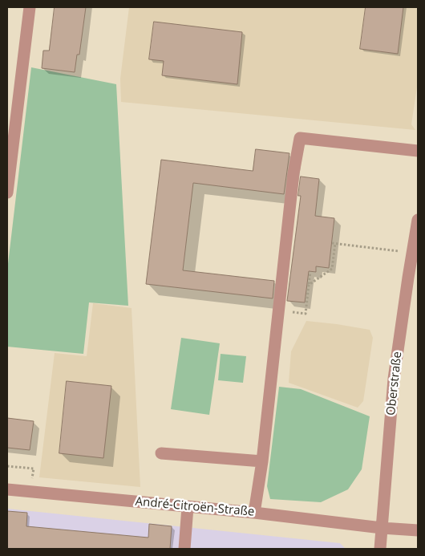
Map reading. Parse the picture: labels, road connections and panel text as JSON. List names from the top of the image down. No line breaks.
{"streets":{"street":["Oberstraße","André-Citroën-Straße"]},"crossings":[["Oberstraße","André-Citroën-Straße"]]}
